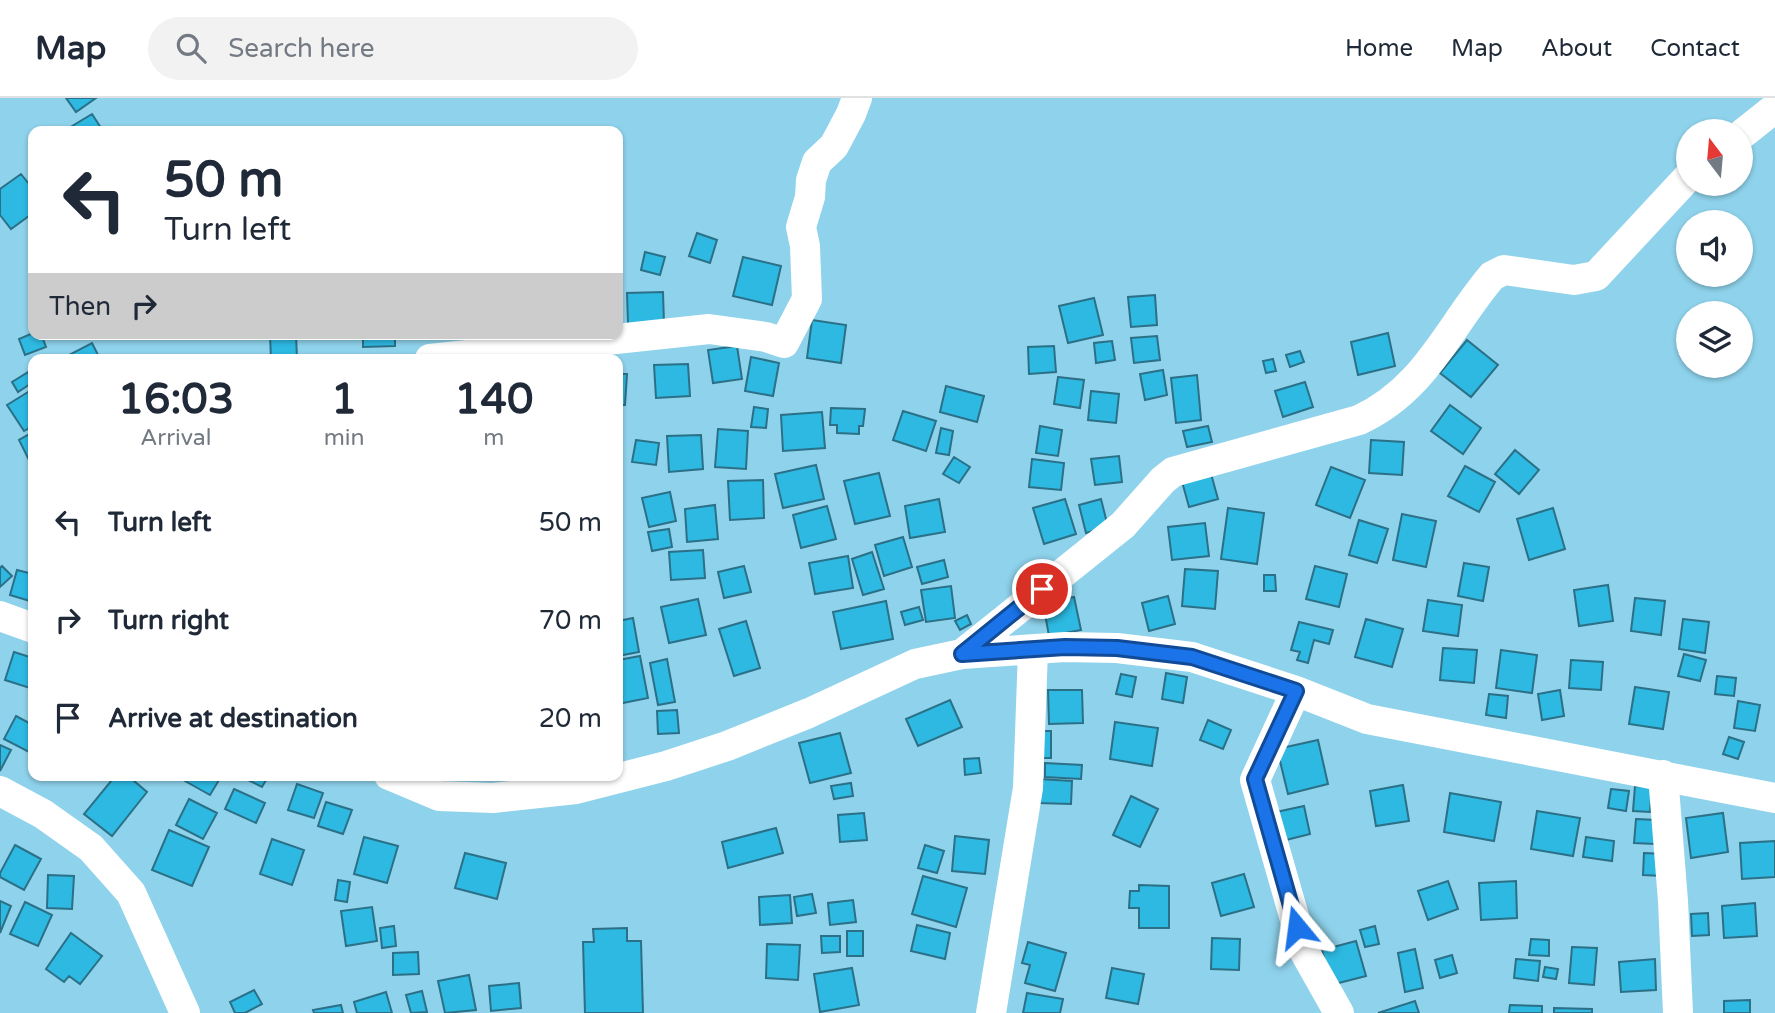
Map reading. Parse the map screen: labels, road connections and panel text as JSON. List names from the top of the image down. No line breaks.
{"north":"top","page":{"header":"Map","search":"Search here","nav":["Home","Map","About","Contact"],"turn":["50 m","Turn left"],"then":"Then","eta":["16:03","Arrival","1","min","140","m"],"list":[{"name":"Turn left","value":"50 m"},{"name":"Turn right","value":"70 m"},{"name":"Arrive at destination","value":"20 m"}]}}
